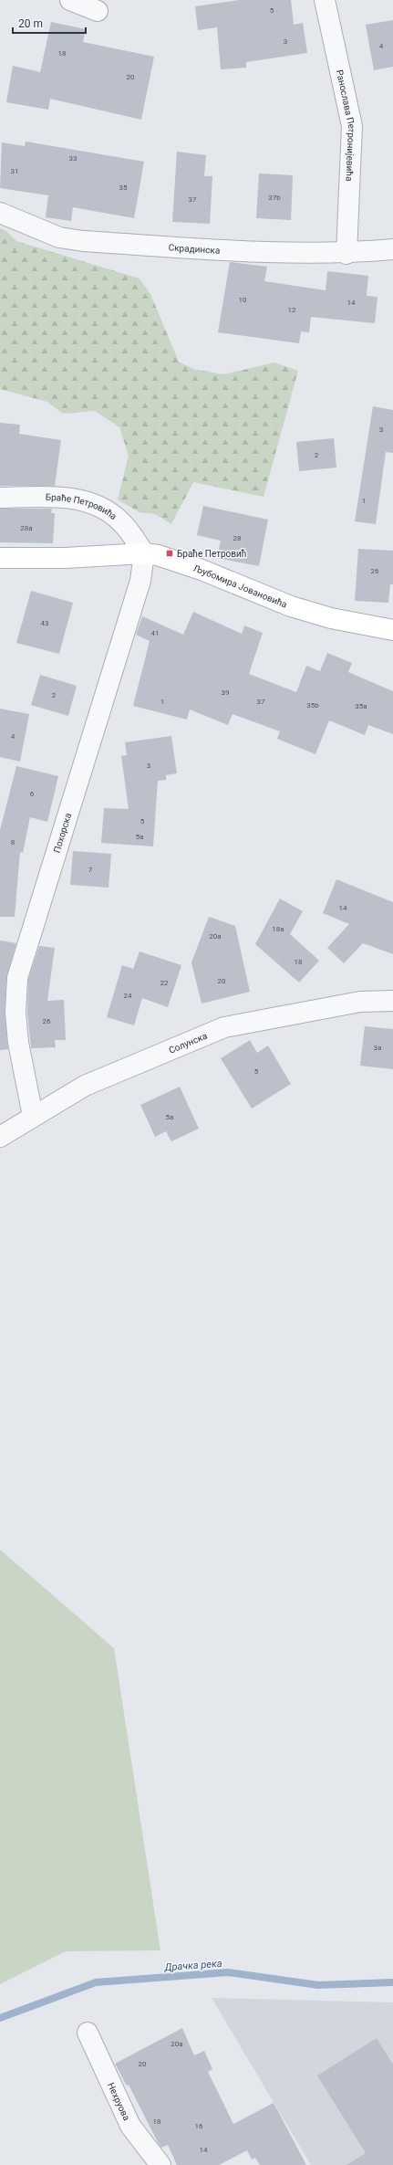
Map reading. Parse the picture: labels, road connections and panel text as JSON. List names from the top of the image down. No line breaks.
{"streets":{"street":["Ранослава Петронијевића","Скрадинска","Браће Петровића","Љубомира Јовановића","Похорска","Солунска","Нехруова"]},"crossings":[["Ранослава Петронијевића","Скрадинска"],["Браће Петровића","Љубомира Јовановића"],["Браће Петровића","Похорска"],["Љубомира Јовановића","Похорска"],["Похорска","Солунска"]],"water":["Драчка река"],"places":{"transit":["Браће Петровић"]},"house_numbers":["5","3","4","18","20","33","31","35","37b","37","10","14","12","3","2","1","28a","28","26","43","41","39","2","1","37","35b","35a","4","3","6","5","5a","8","7","14","18a","20a","18","20","22","24","26","3a","5","5a","20a","20","18","16","14"],"scale_bar":"20 m"}
